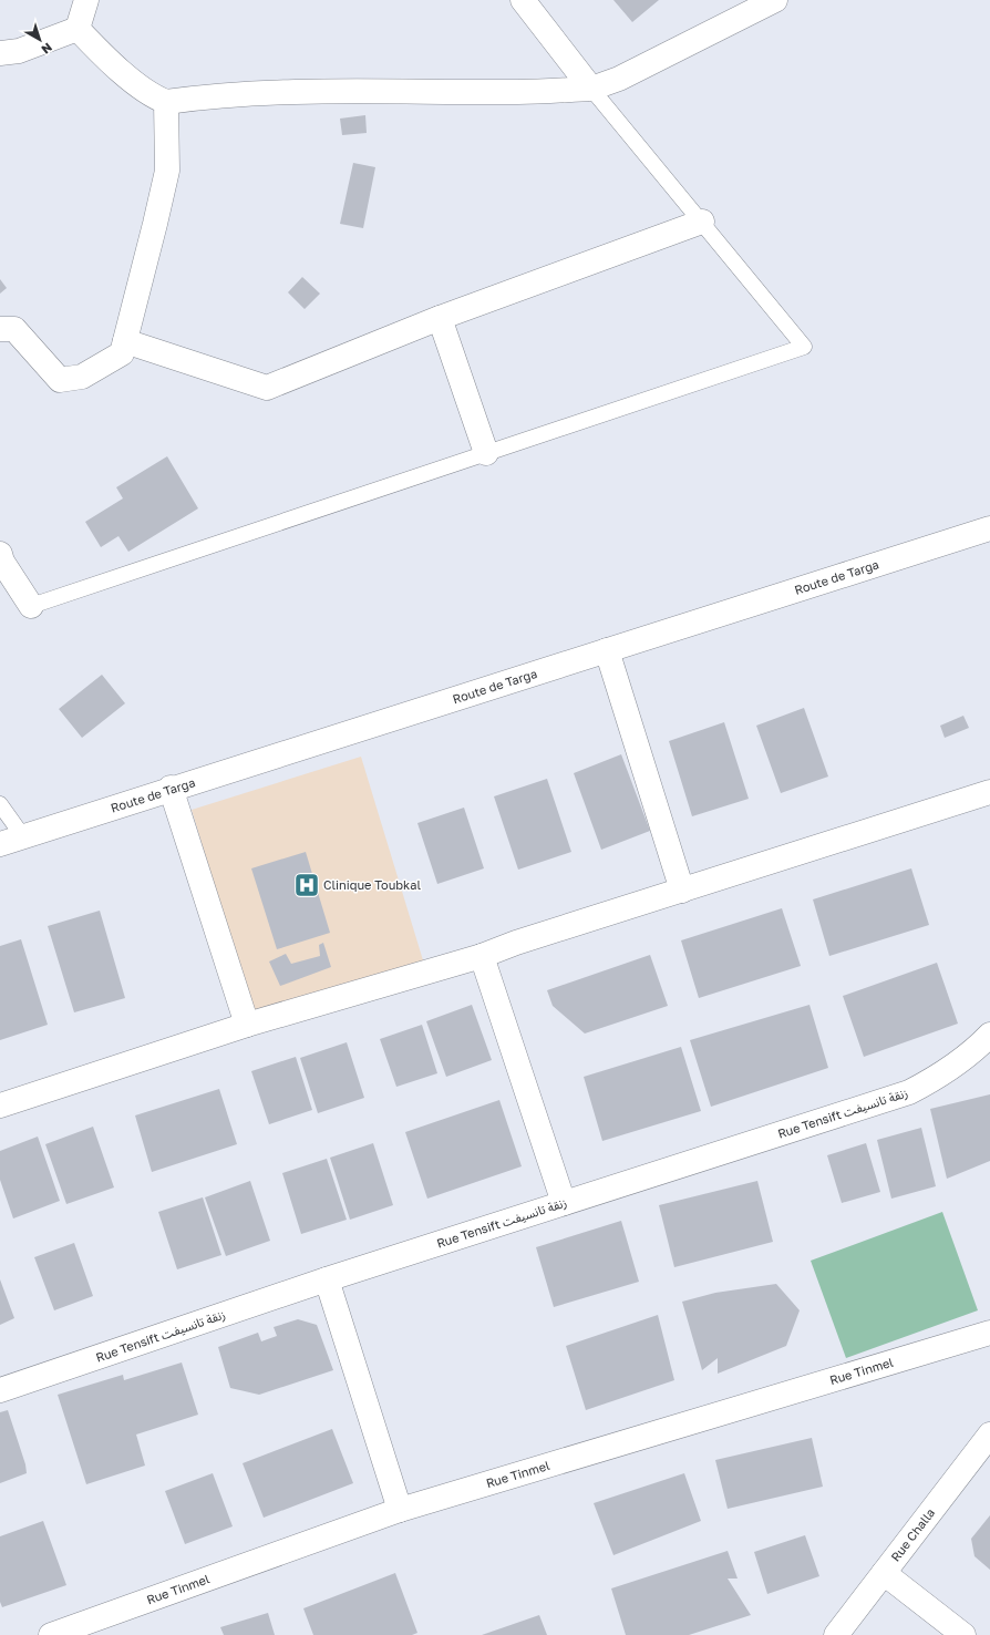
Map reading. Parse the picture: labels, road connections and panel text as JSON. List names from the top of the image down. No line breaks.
{"streets":{"street":["Route de Targa","Rue Tensift زنقة تانسيفت","Rue Tinmel","Rue Challa"]},"places":{"hospital":["Clinique Toubkal"]},"north":"bottom right"}
